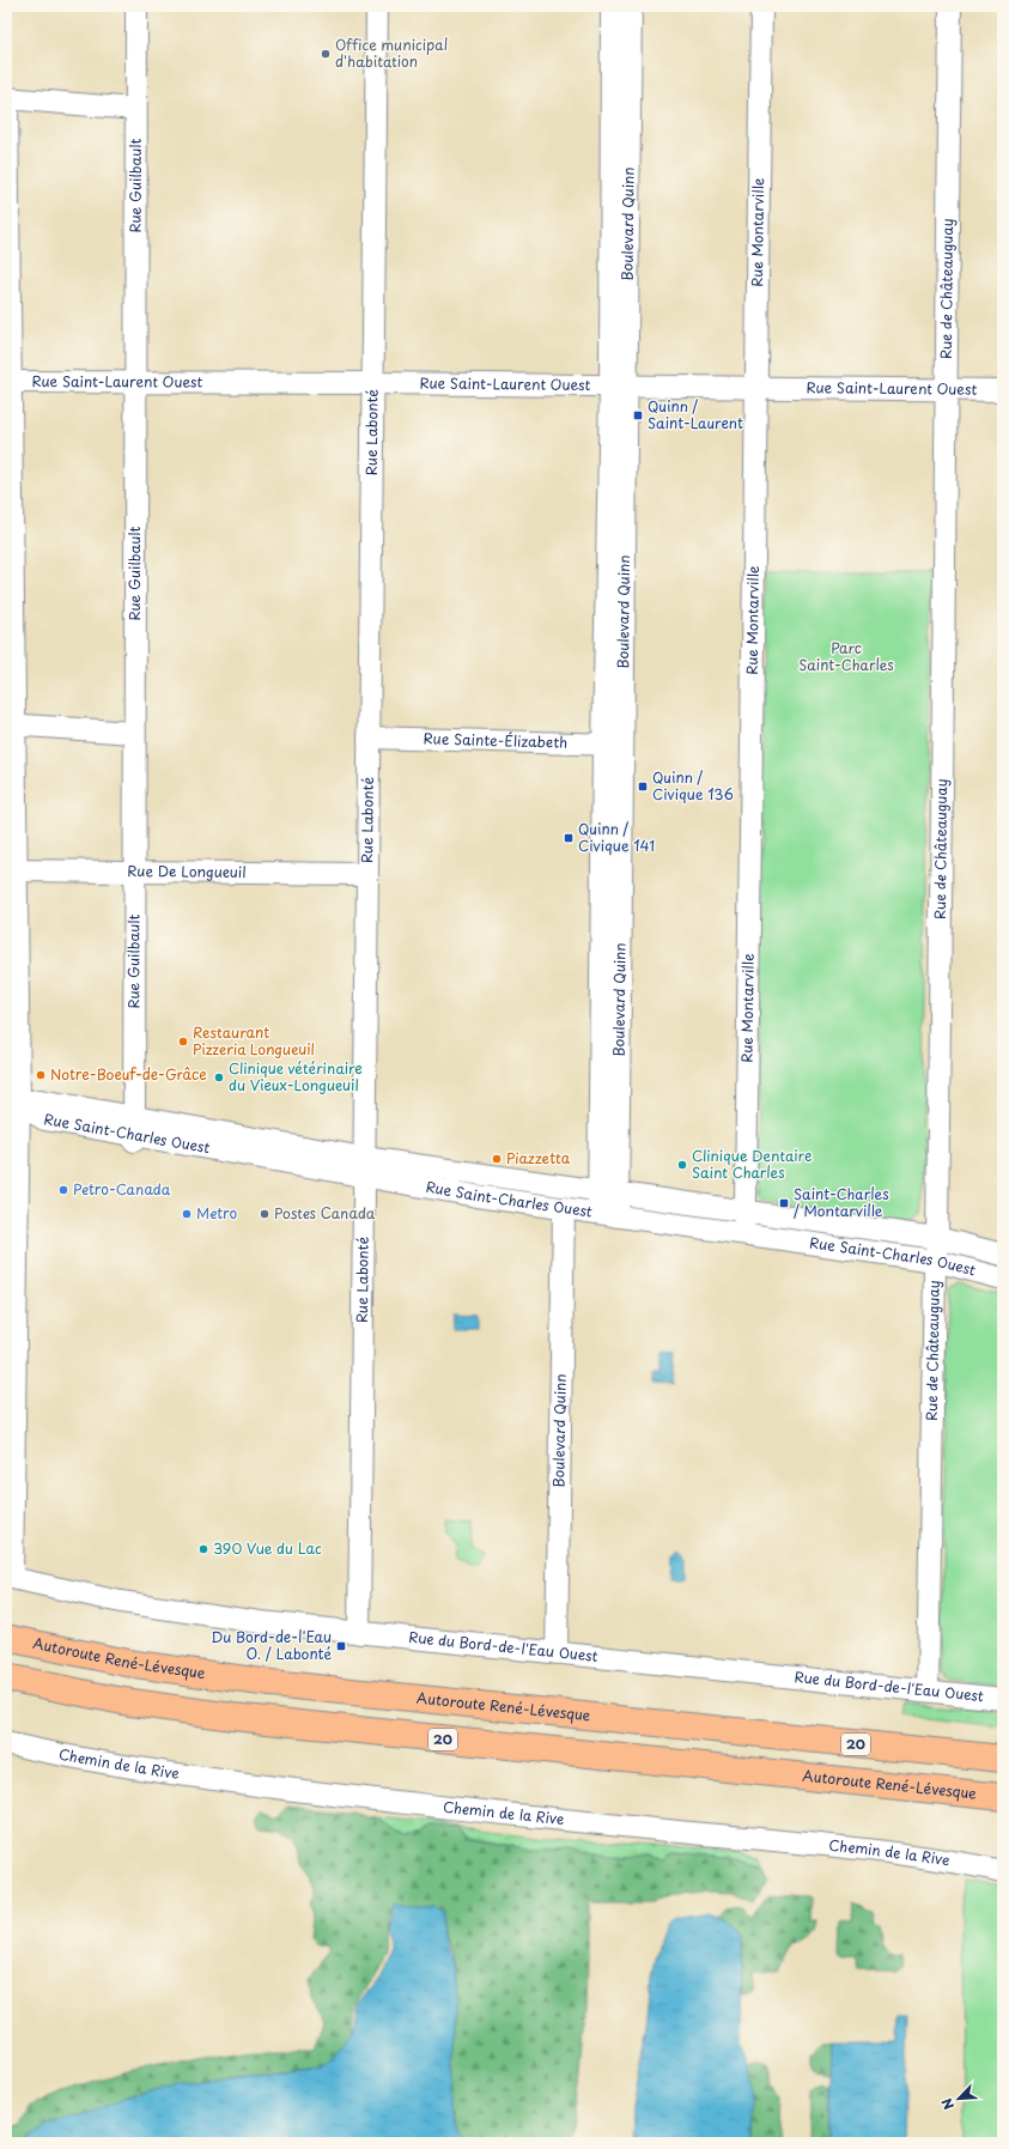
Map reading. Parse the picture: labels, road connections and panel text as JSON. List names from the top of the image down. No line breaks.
{"streets":{"highway":["Autoroute René-Lévesque","20"],"street":["Rue Guilbault","Boulevard Quinn","Rue Montarville","Rue de Châteauguay","Rue Saint-Laurent Ouest","Rue Labonté","Rue Sainte-Élizabeth","Rue De Longueuil","Rue Saint-Charles Ouest","Rue du Bord-de-l'Eau Ouest","Chemin de la Rive"]},"crossings":[["Rue Guilbault","Rue Saint-Laurent Ouest"],["Rue Guilbault","Rue De Longueuil"],["Rue Guilbault","Rue Saint-Charles Ouest"],["Boulevard Quinn","Rue Saint-Laurent Ouest"],["Boulevard Quinn","Rue Sainte-Élizabeth"],["Boulevard Quinn","Rue Saint-Charles Ouest"],["Boulevard Quinn","Rue du Bord-de-l'Eau Ouest"],["Rue Montarville","Rue Saint-Laurent Ouest"],["Rue Montarville","Rue Saint-Charles Ouest"],["Rue de Châteauguay","Rue Saint-Laurent Ouest"],["Rue de Châteauguay","Rue Saint-Charles Ouest"],["Rue de Châteauguay","Rue du Bord-de-l'Eau Ouest"],["Rue Saint-Laurent Ouest","Rue Labonté"],["Rue Labonté","Rue Sainte-Élizabeth"],["Rue Labonté","Rue De Longueuil"],["Rue Labonté","Rue Saint-Charles Ouest"],["Rue Labonté","Rue du Bord-de-l'Eau Ouest"]],"parks":["Parc Saint-Charles"],"places":{"other":["Office municipal d'habitation","Restaurant Pizzeria Longueuil","Notre-Boeuf-de-Grâce","Clinique vétérinaire du Vieux-Longueuil","Piazzetta","Clinique Dentaire Saint Charles","Petro-Canada","Metro","Postes Canada","390 Vue du Lac"],"transit":["Quinn / Saint-Laurent","Quinn / Civique 136","Quinn / Civique 141","Saint-Charles / Montarville","Du Bord-de-l'Eau O. / Labonté"]},"north":"bottom left"}
